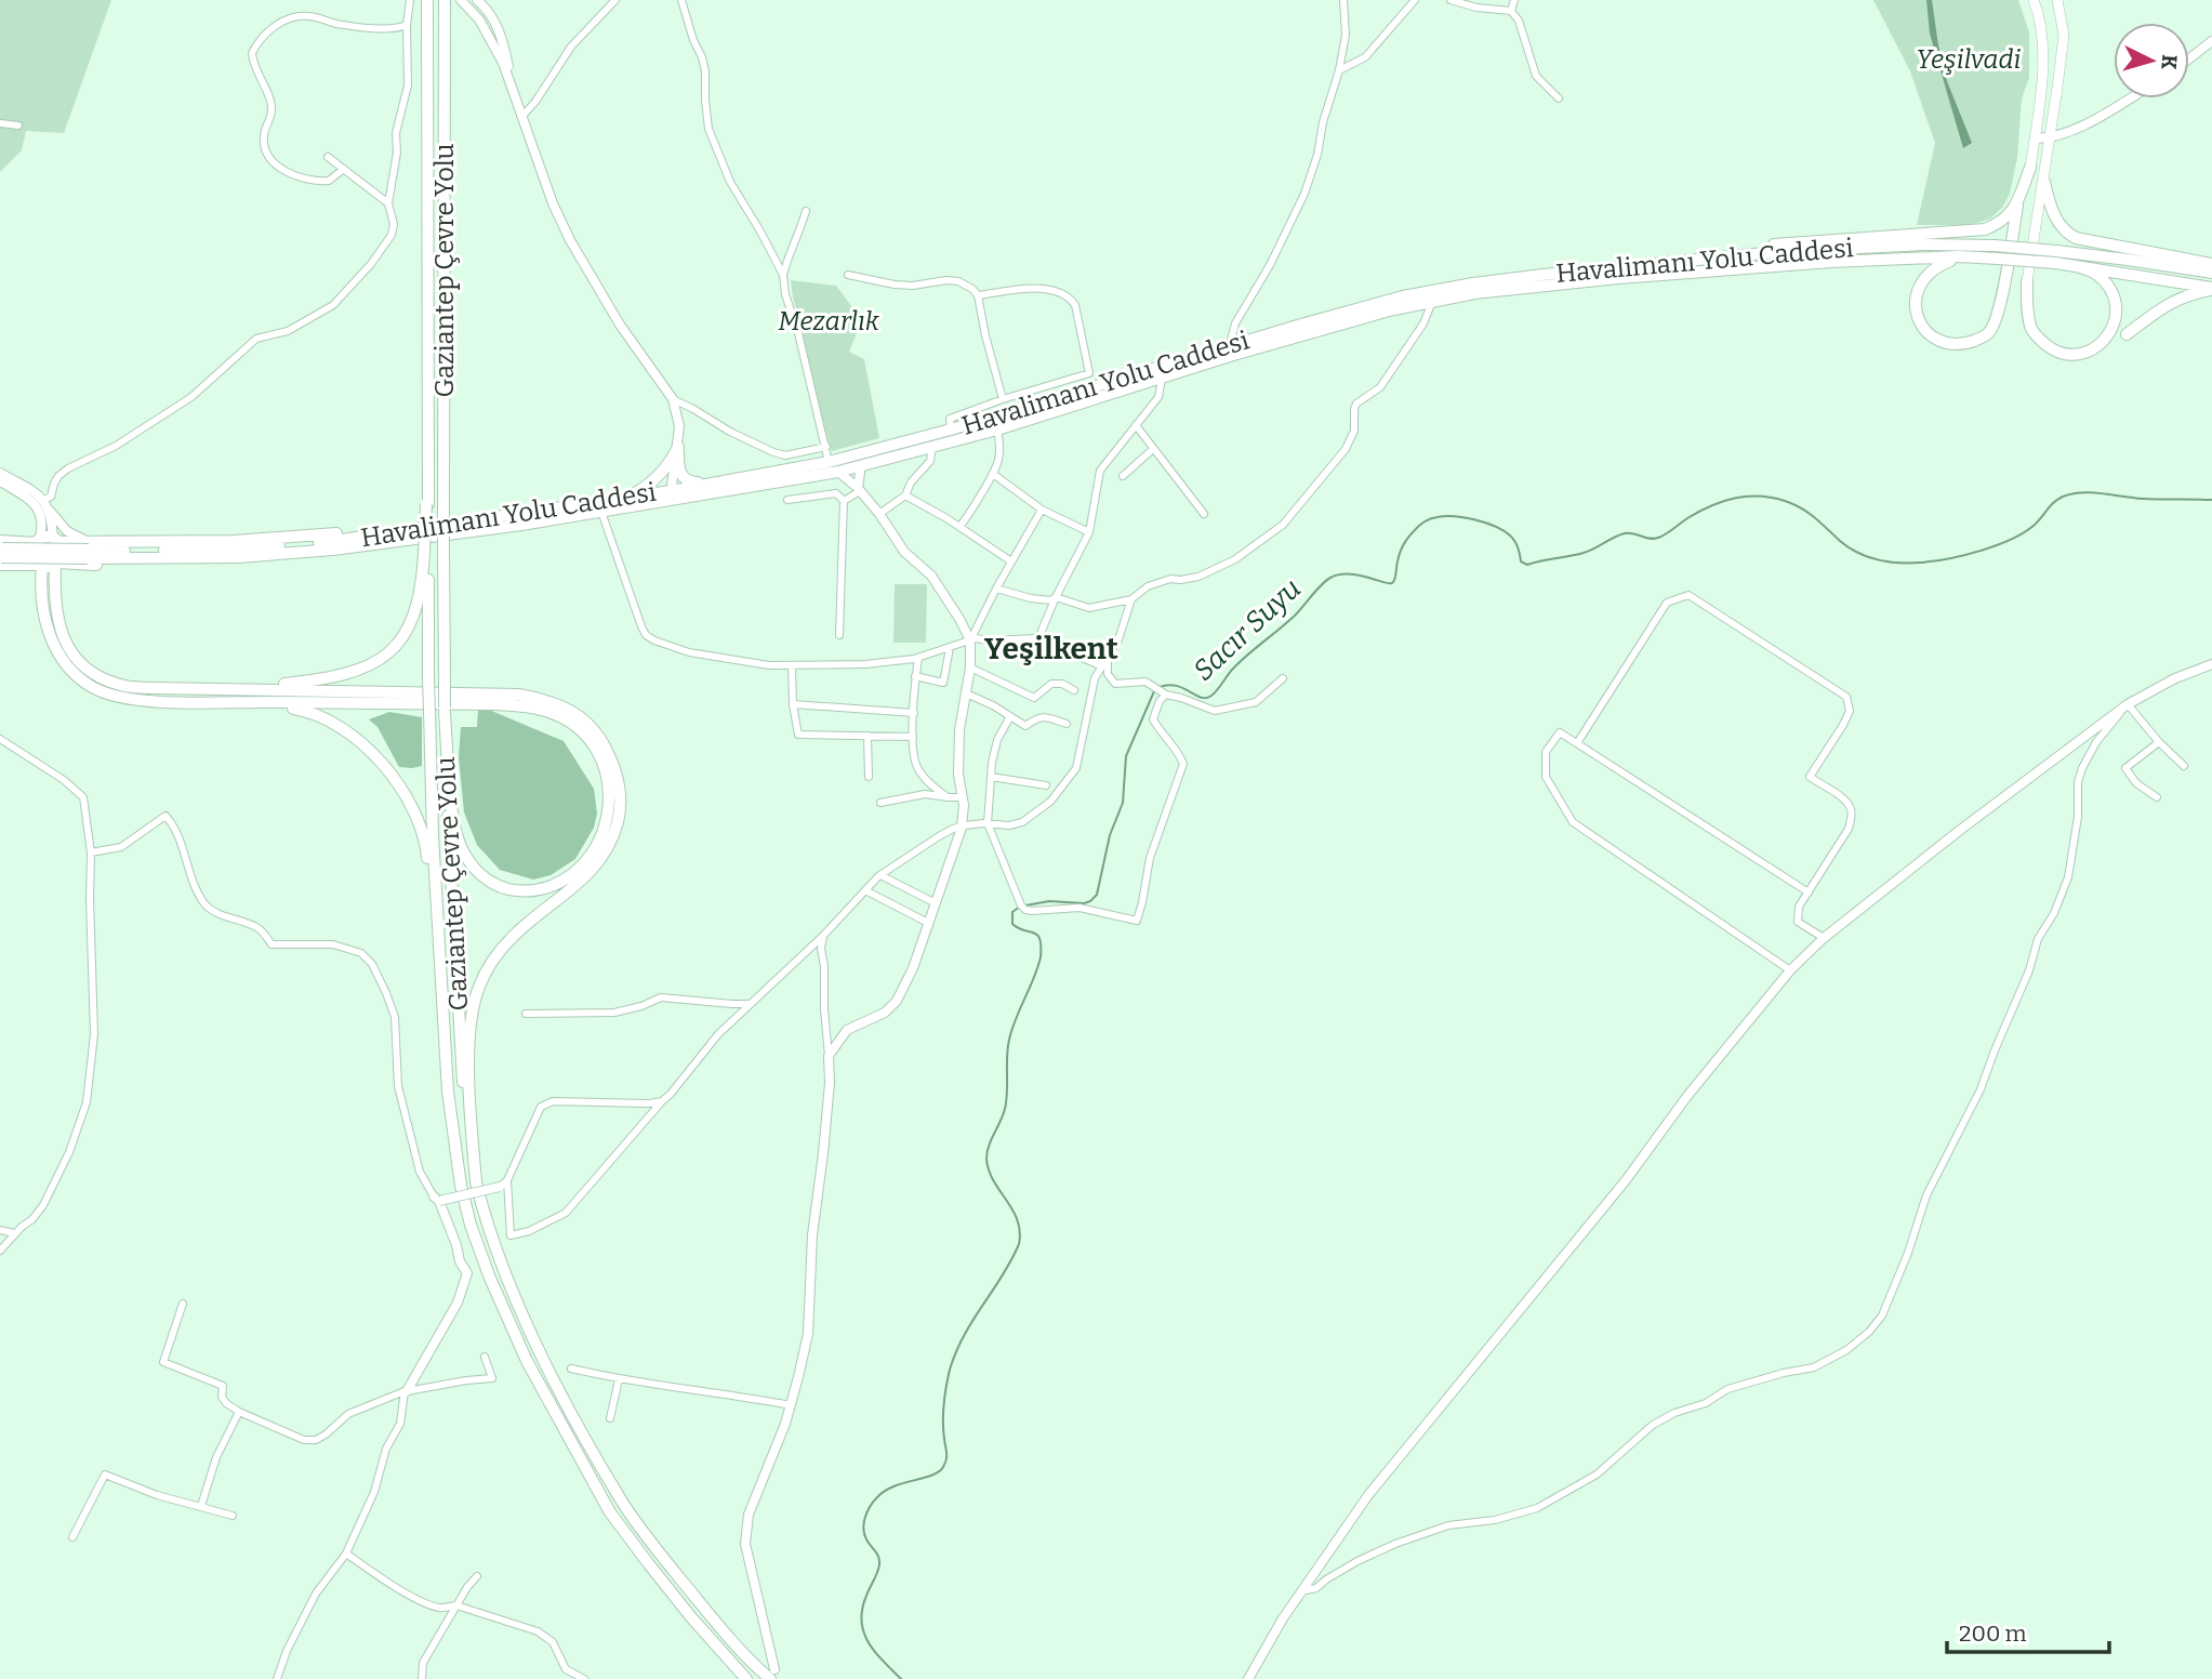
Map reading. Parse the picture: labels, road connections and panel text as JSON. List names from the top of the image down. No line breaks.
{"streets":{"highway":["Havalimanı Yolu Caddesi","Gaziantep Çevre Yolu"]},"districts":["Yeşilkent"],"water":["Sacır Suyu"],"parks":["Yeşilvadi","Mezarlık"],"scale_bar":"200 m","north":"right"}
